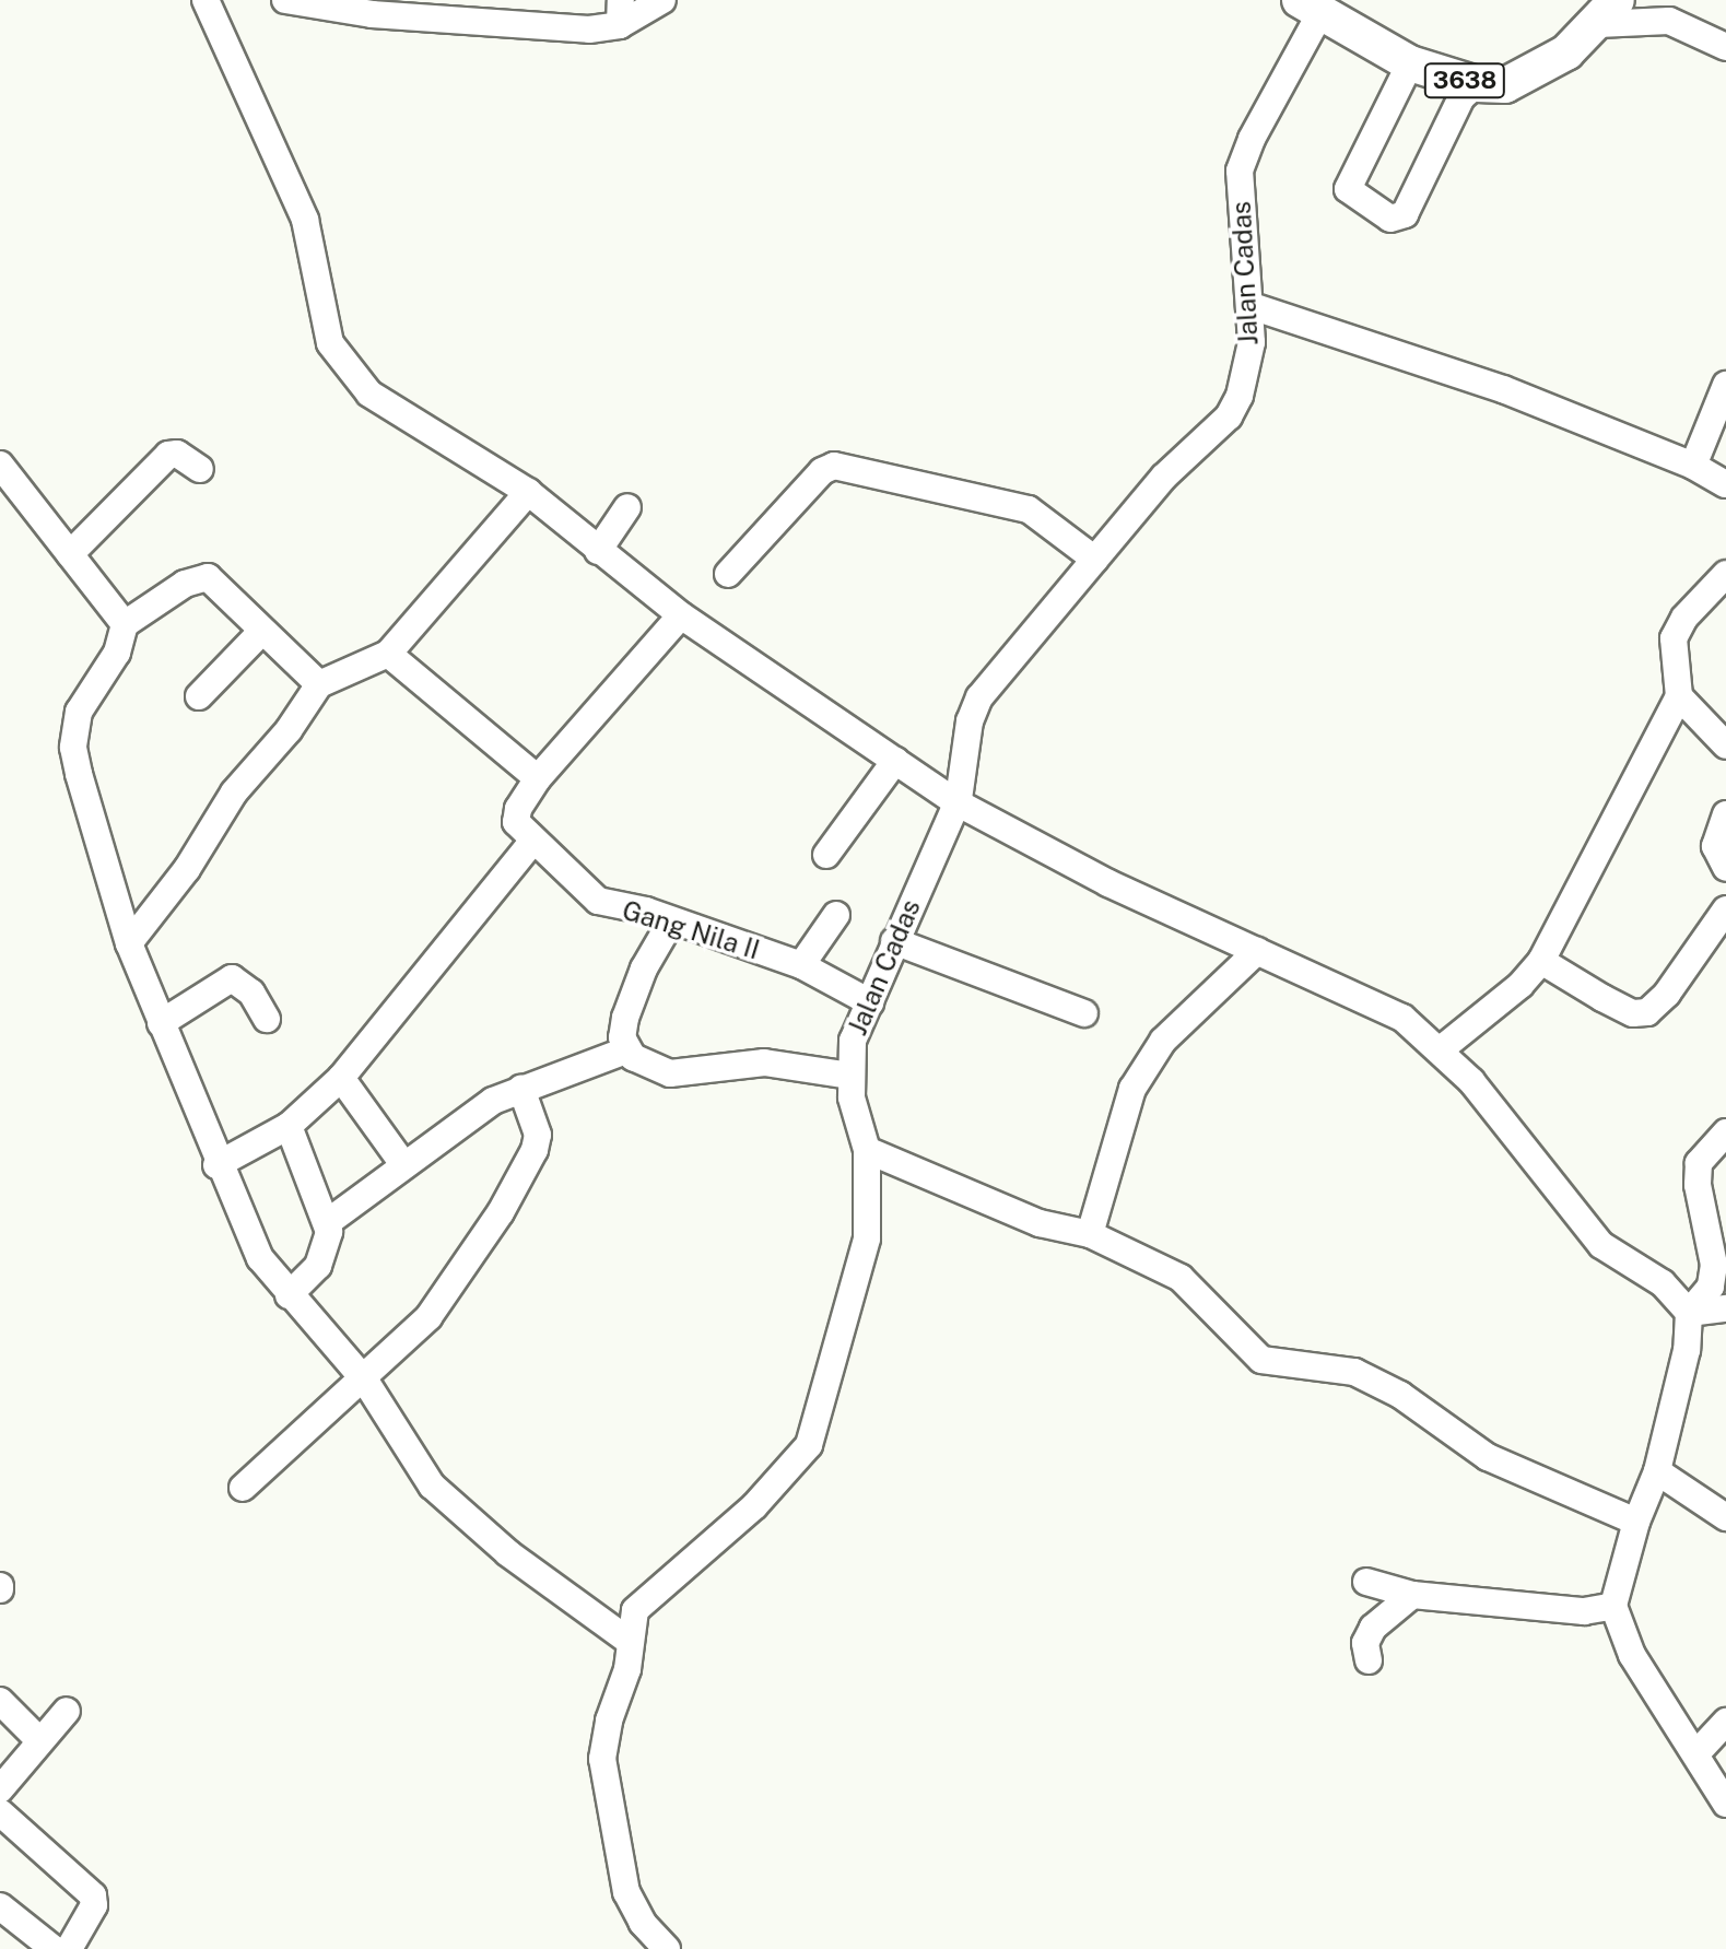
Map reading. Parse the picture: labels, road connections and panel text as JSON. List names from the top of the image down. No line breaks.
{"streets":{"main road":["3638"],"street":["Jalan Cadas","Gang Nila II"]},"crossings":[["3638","Jalan Cadas"],["Jalan Cadas","Gang Nila II"]]}
